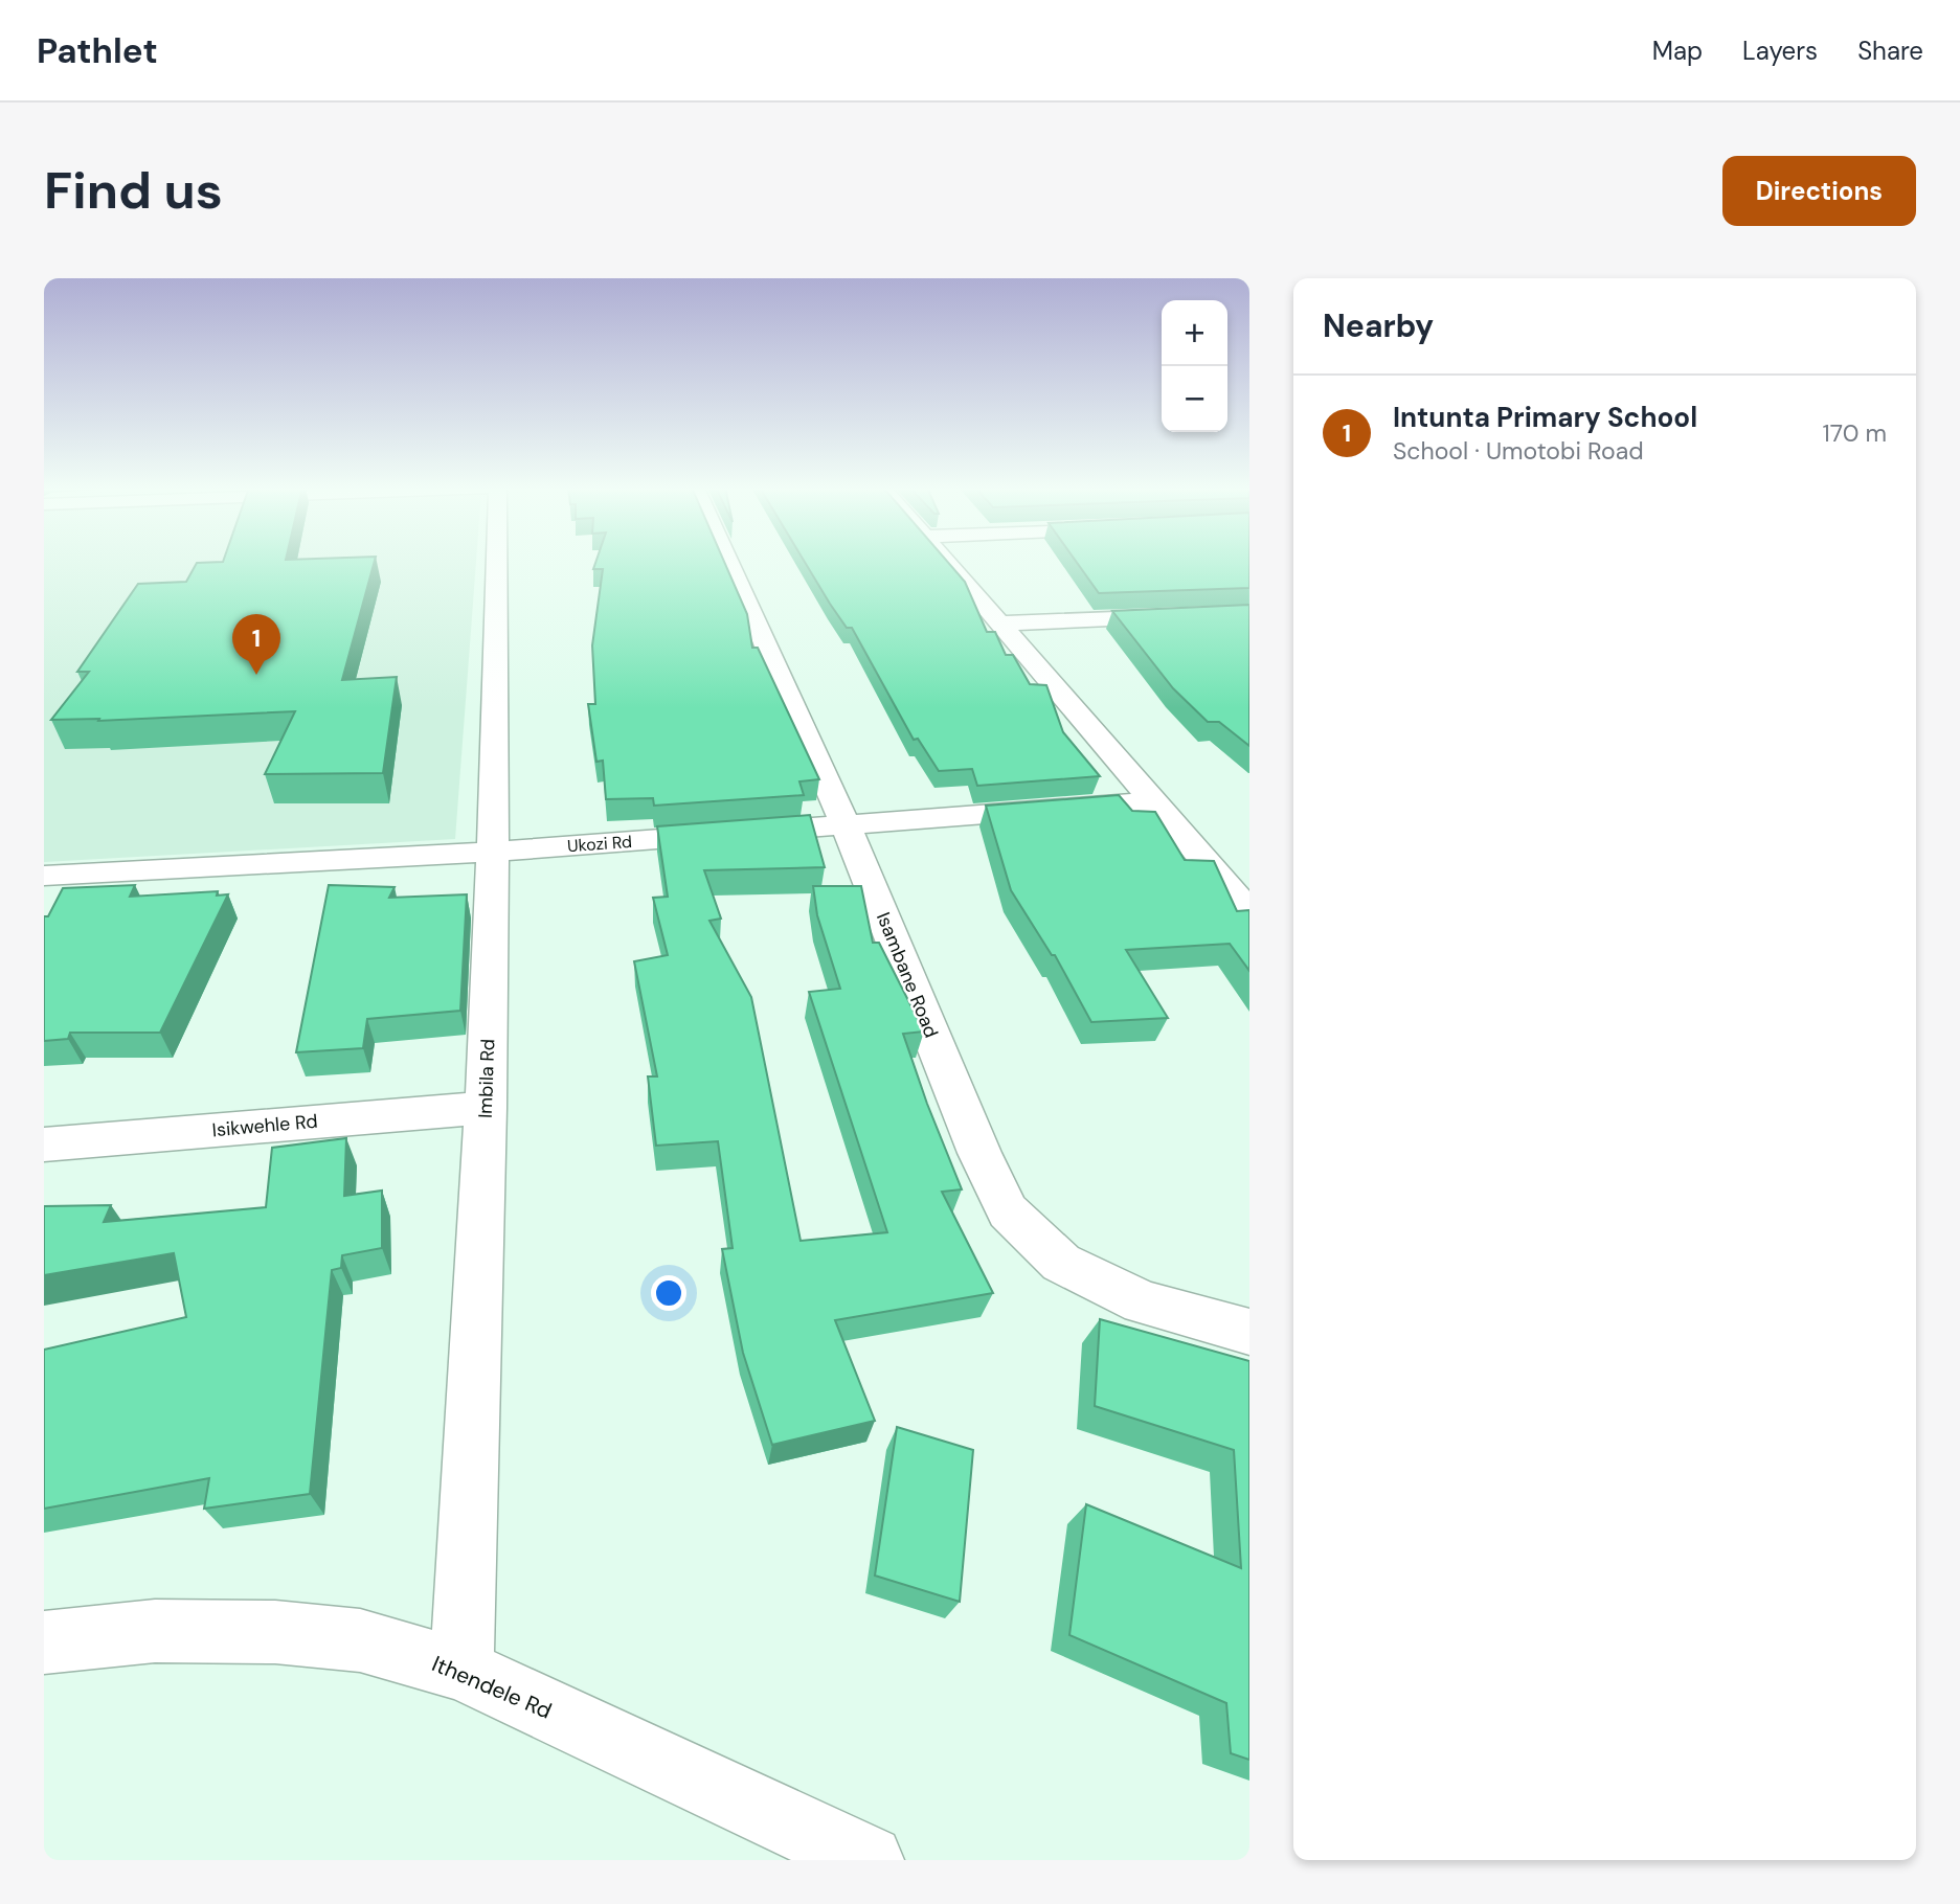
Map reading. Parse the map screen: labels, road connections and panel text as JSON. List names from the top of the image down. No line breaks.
{"streets":{"street":["Ukozi Rd","Isambane Road","Imbila Rd","Isikwehle Rd","Ithendele Rd"]},"crossings":[["Ukozi Rd","Isambane Road"],["Ukozi Rd","Imbila Rd"],["Imbila Rd","Isikwehle Rd"],["Imbila Rd","Ithendele Rd"]],"page":{"header":"Pathlet","nav":["Map","Layers","Share"],"buttons":"Directions","title":"Find us","heading":"Nearby","map_buttons":["+","−"],"list":[{"mark":"1","name":"Intunta Primary School","note":"School · Umotobi Road","value":"170 m"}],"pins":"1"}}
